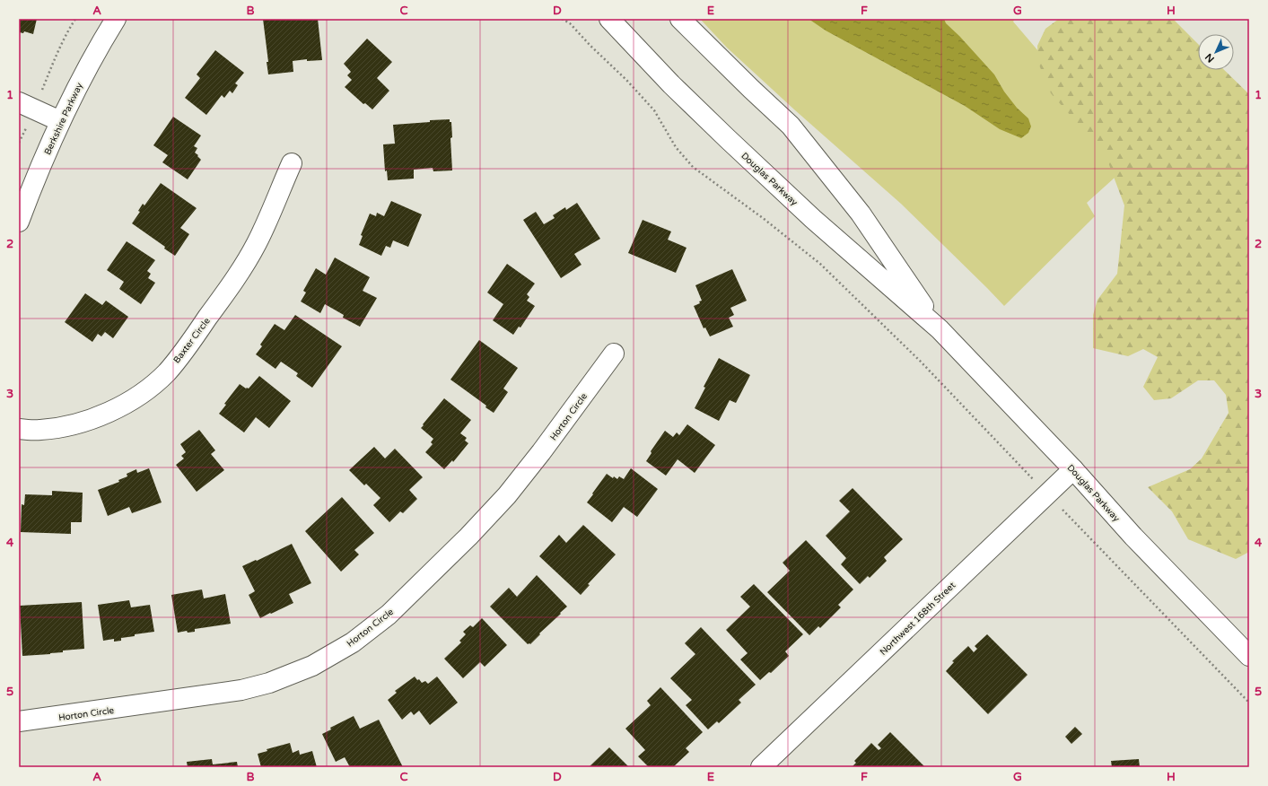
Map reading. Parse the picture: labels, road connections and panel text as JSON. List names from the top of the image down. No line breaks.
{"streets":{"street":["Berkshire Parkway","Douglas Parkway","Baxter Circle","Horton Circle","Northwest 168th Street"]},"crossings":[["Douglas Parkway","Northwest 168th Street"]],"north":"bottom left","grid":{"columns":["A","B","C","D","E","F","G","H"],"rows":["1","2","3","4","5"]}}
